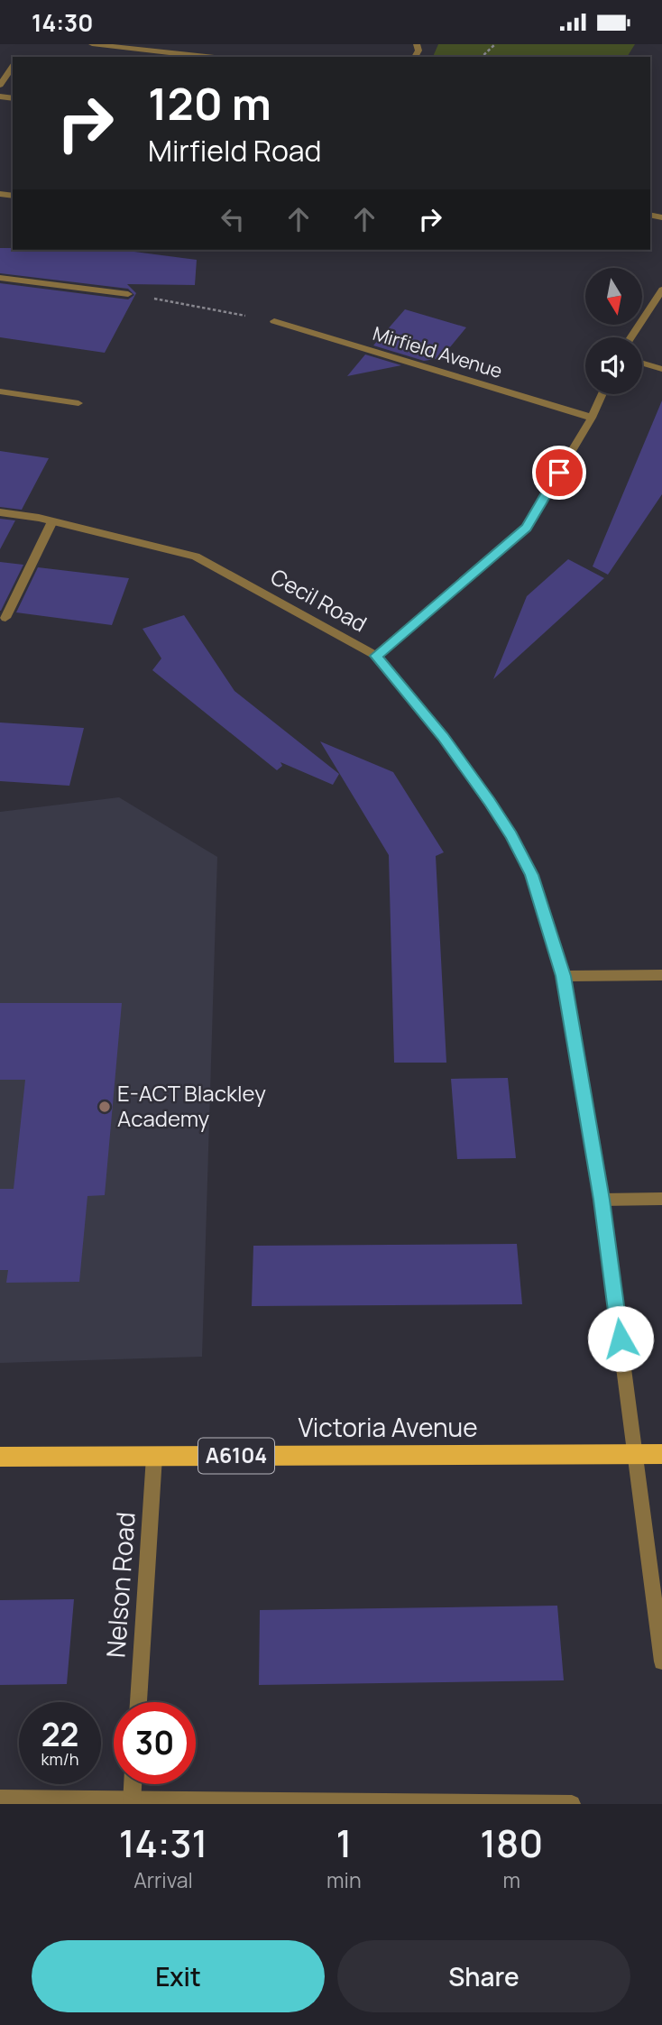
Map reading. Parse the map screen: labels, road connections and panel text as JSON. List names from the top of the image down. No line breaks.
{"streets":{"main road":["Victoria Avenue","A6104"],"street":["Mirfield Avenue","Cecil Road","Nelson Road"]},"crossings":[["Cecil Road","Victoria Avenue"],["Victoria Avenue","Nelson Road"]],"places":["E-ACT Blackley Academy"],"north":"bottom","page":{"status":"14:30","turn":["120 m","Mirfield Road"],"speed":"22 km/h","limit":"30","eta":["14:31","Arrival","1","min","180","m"],"buttons":["Exit","Share"]}}
